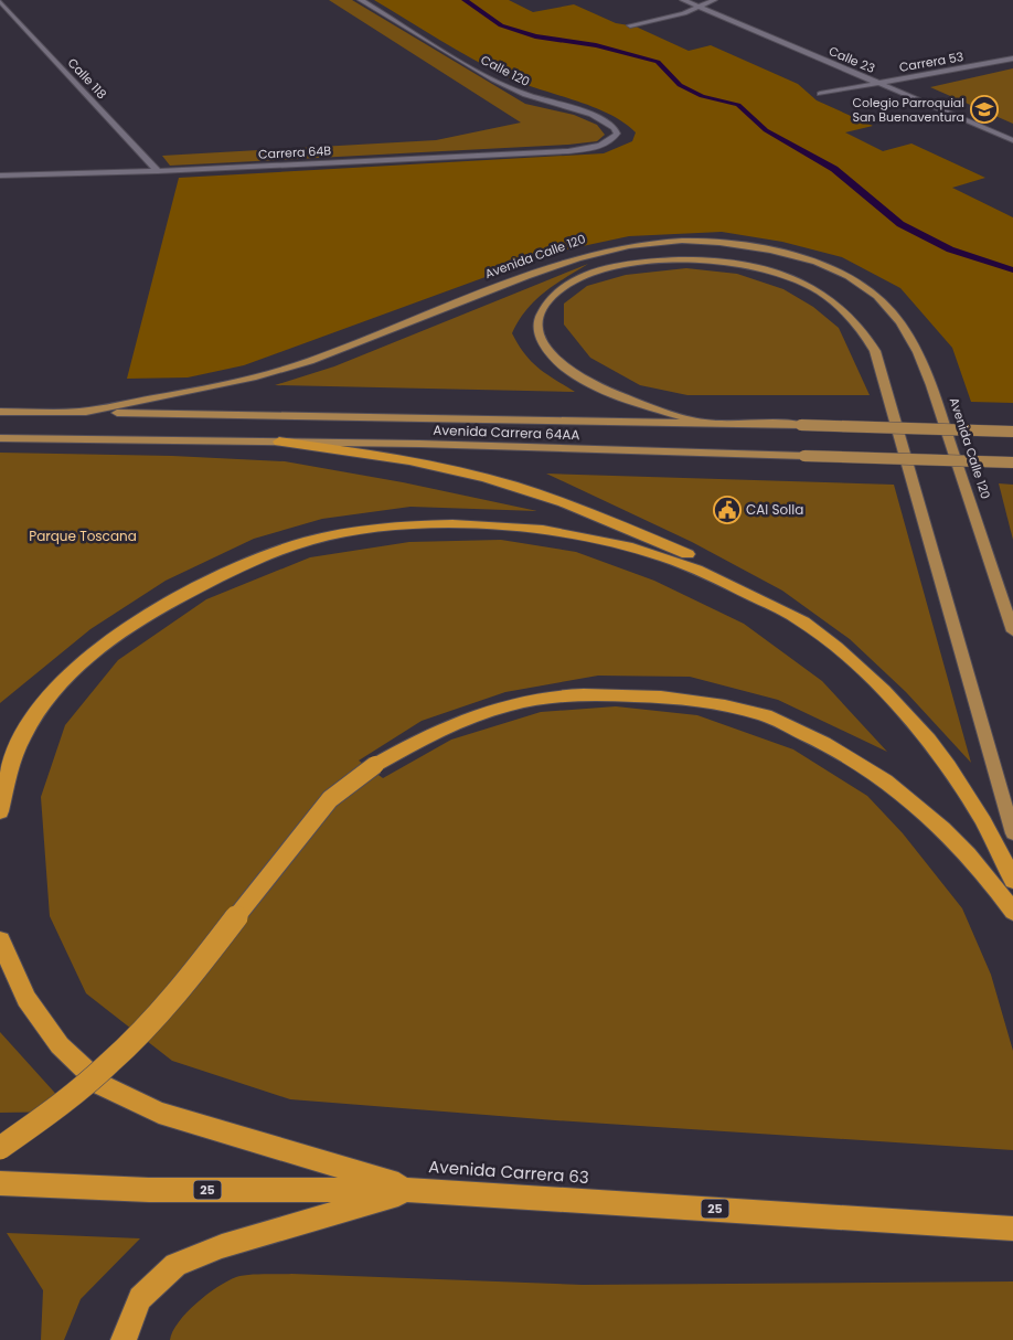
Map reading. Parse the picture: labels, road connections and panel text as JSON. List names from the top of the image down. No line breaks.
{"streets":{"highway":["Avenida Carrera 63","25"],"main road":["Avenida Calle 120","Avenida Carrera 64AA"],"street":["Calle 23","Carrera 53","Calle 120","Calle 118","Carrera 64B"]},"crossings":[["Calle 23","Carrera 53"],["Calle 120","Carrera 64B"],["Calle 118","Carrera 64B"],["Avenida Calle 120","Avenida Carrera 64AA"]],"parks":["Parque Toscana"],"places":{"school or university":["Colegio Parroquial San Buenaventura"],"public building":["CAI Solla"]}}
